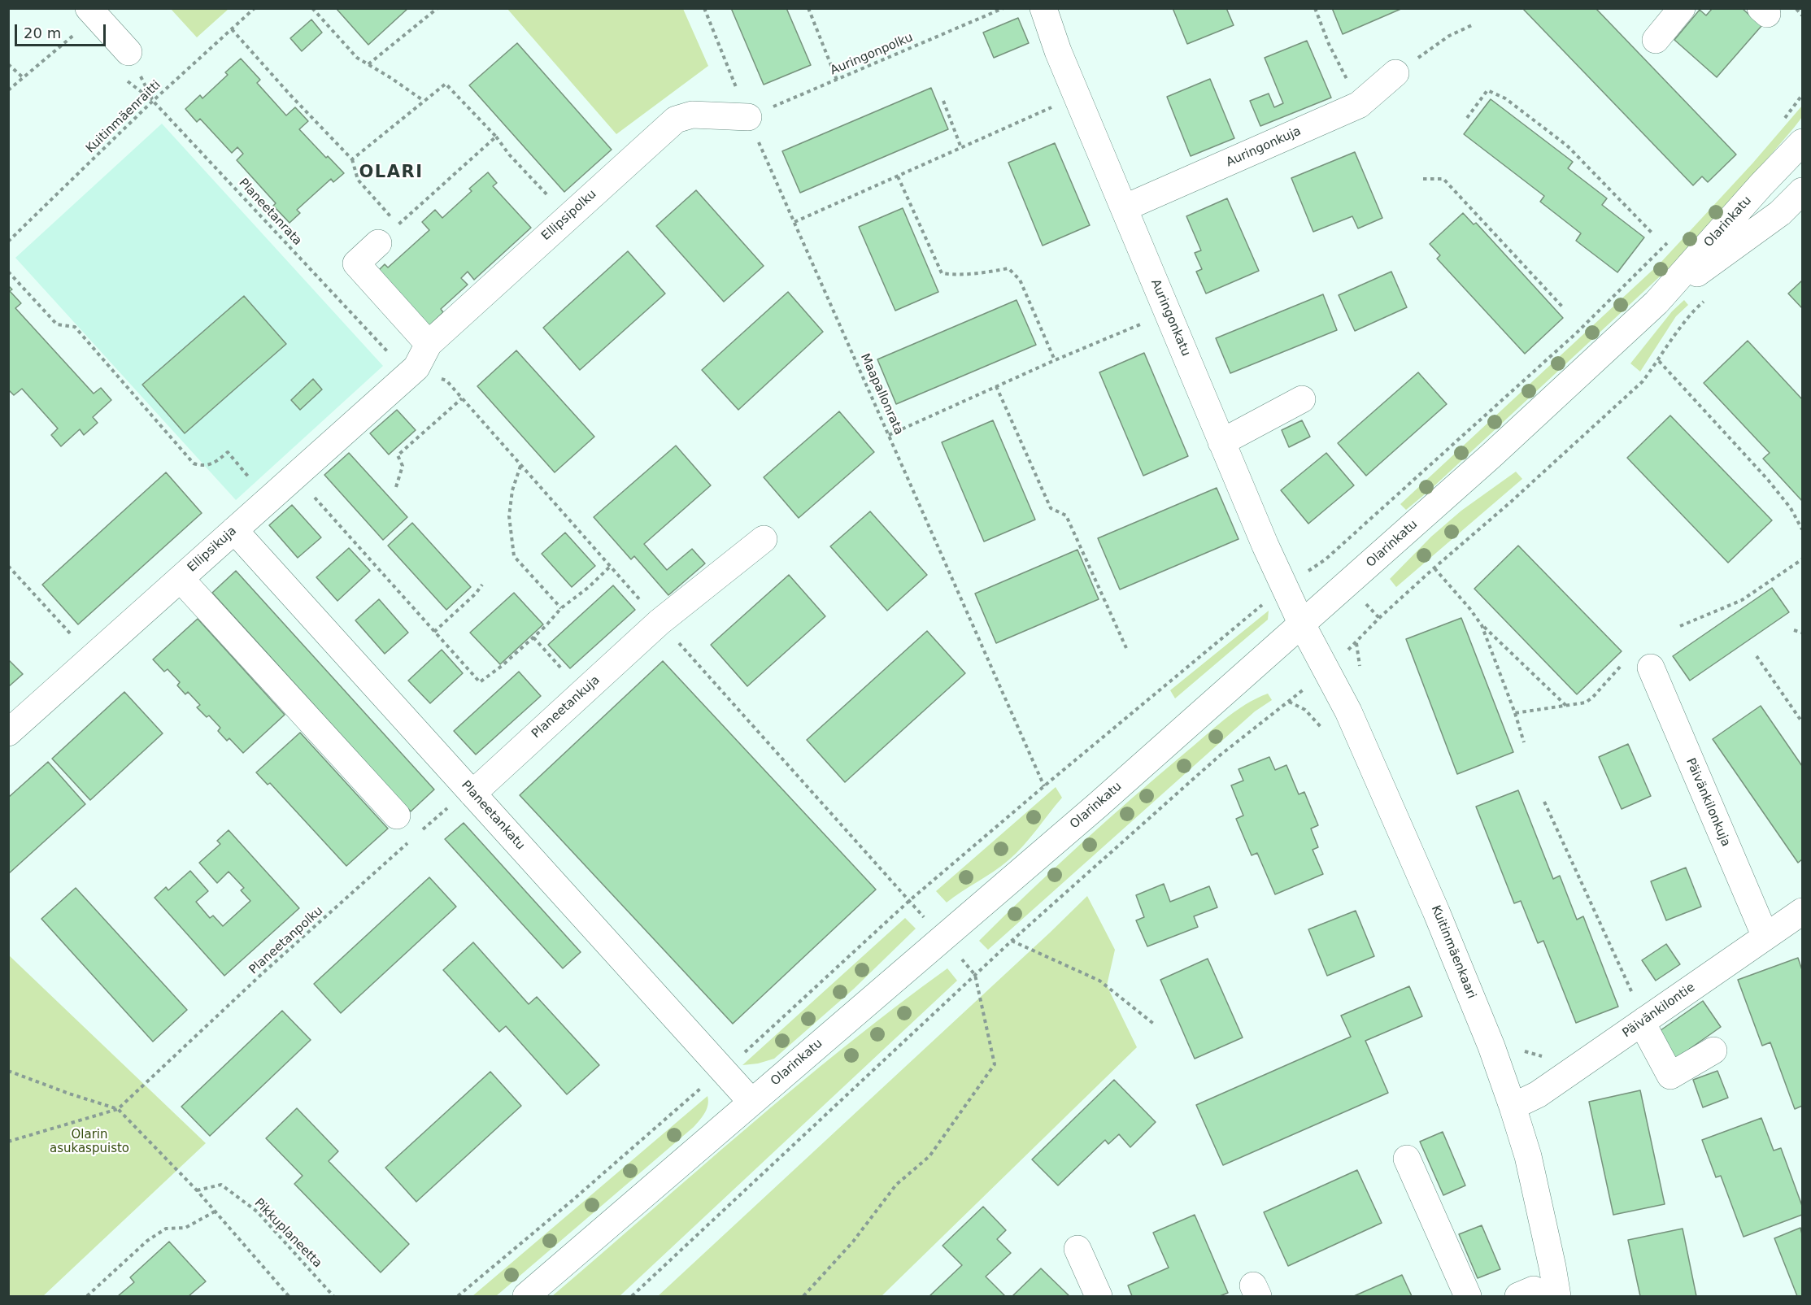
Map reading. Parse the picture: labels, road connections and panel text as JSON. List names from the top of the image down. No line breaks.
{"streets":{"street":["Auringonkuja","Ellipsipolku","Olarinkatu","Auringonkatu","Ellipsikuja","Planeetankuja","Päivänkilonkuja","Planeetankatu","Kuitinmäenkaari","Päivänkilontie"],"path":["Auringonpolku","Kuitinmäenraitti","Planeetanrata","Maapallonrata","Planeetanpolku","Pikkuplaneetta"]},"crossings":[["Auringonpolku","Ellipsipolku"],["Auringonpolku","Maapallonrata"],["Kuitinmäenraitti","Planeetanrata"],["Auringonkuja","Auringonkatu"],["Planeetanrata","Ellipsipolku"],["Planeetanrata","Ellipsikuja"],["Ellipsipolku","Maapallonrata"],["Ellipsipolku","Ellipsikuja"],["Olarinkatu","Auringonkatu"],["Olarinkatu","Planeetankatu"],["Olarinkatu","Kuitinmäenkaari"],["Auringonkatu","Kuitinmäenkaari"],["Ellipsikuja","Planeetankatu"],["Planeetankuja","Planeetankatu"],["Päivänkilonkuja","Päivänkilontie"],["Kuitinmäenkaari","Päivänkilontie"]],"districts":["OLARI"],"parks":["Olarin asukaspuisto"],"scale_bar":"20 m"}
